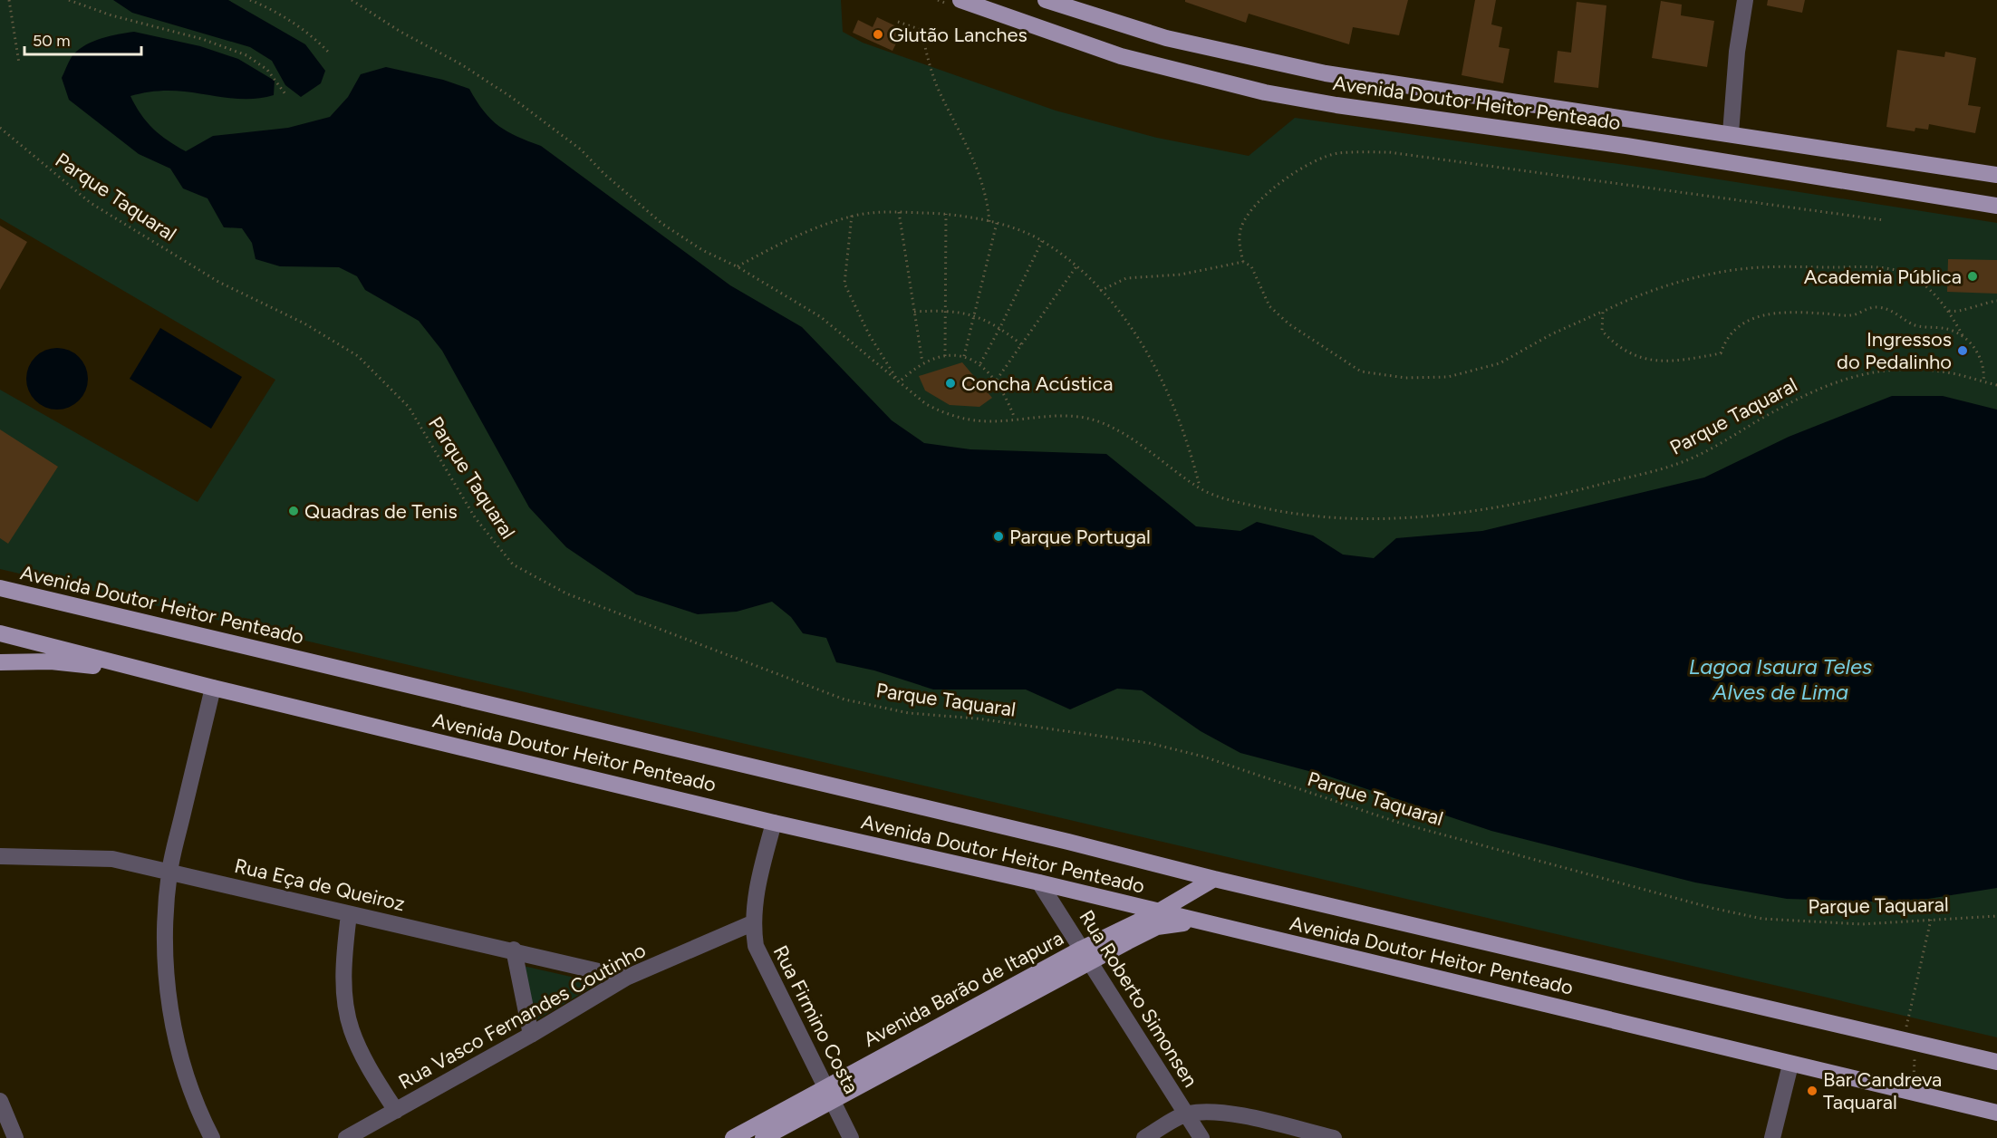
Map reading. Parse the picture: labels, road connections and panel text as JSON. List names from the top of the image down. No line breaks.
{"streets":{"main road":["Avenida Doutor Heitor Penteado","Avenida Barão de Itapura"],"street":["Rua Eça de Queiroz","Rua Roberto Simonsen","Rua Vasco Fernandes Coutinho","Rua Firmino Costa"],"path":["Parque Taquaral"]},"crossings":[["Avenida Doutor Heitor Penteado","Avenida Barão de Itapura"],["Avenida Doutor Heitor Penteado","Rua Roberto Simonsen"],["Avenida Doutor Heitor Penteado","Rua Firmino Costa"],["Rua Eça de Queiroz","Rua Vasco Fernandes Coutinho"],["Avenida Barão de Itapura","Rua Roberto Simonsen"],["Avenida Barão de Itapura","Rua Firmino Costa"],["Rua Vasco Fernandes Coutinho","Rua Firmino Costa"]],"water":["Lagoa Isaura Teles Alves de Lima"],"places":["Glutão Lanches","Academia Pública","Ingressos do Pedalinho","Concha Acústica","Quadras de Tenis","Parque Portugal","Bar Candreva Taquaral"],"scale_bar":"50 m"}
